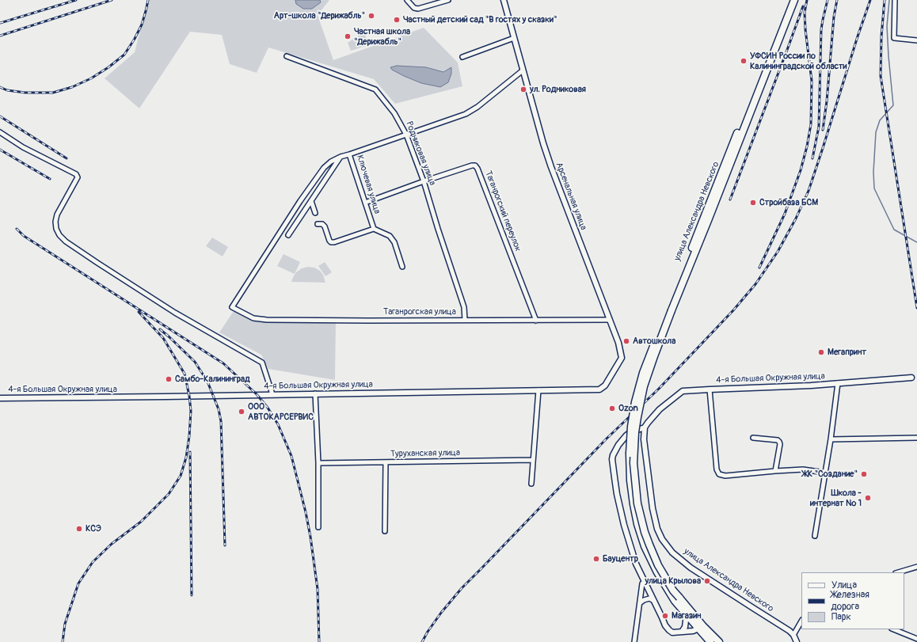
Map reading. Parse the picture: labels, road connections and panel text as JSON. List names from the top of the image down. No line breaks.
{"streets":{"main road":["улица Александра Невского"],"street":["Родниковая улица","Ключевая улица","Арсенальная улица","Таганрогский переулок","Таганрогская улица","4-я Большая Окружная улица","Туруханская улица"]},"crossings":[["Родниковая улица","Ключевая улица"],["Родниковая улица","Таганрогский переулок"],["Родниковая улица","Таганрогская улица"],["Ключевая улица","Арсенальная улица"],["Ключевая улица","Таганрогский переулок"],["Арсенальная улица","Таганрогская улица"],["Арсенальная улица","4-я Большая Окружная улица"],["Таганрогский переулок","Таганрогская улица"],["улица Александра Невского","4-я Большая Окружная улица"]],"places":["Арт-школа \"Дерижабль\"","Частный детский сад \"В гостях у сказки\"","Частная школа \"Дерижабль\"","УФСИН России по Калининградской области","ул. Родниковая","Стройбаза БСМ","Автошкола","Мегапринт","Самбо-Калининград","Ozon","ООО АВТОКАРСЕРВИС","ЖК \"Создание\"","Школа - интернат № 1","КСЭ","Бауцентр","улица Крылова","Магазин"],"legend":["Улица","Железная дорога","Парк"]}
